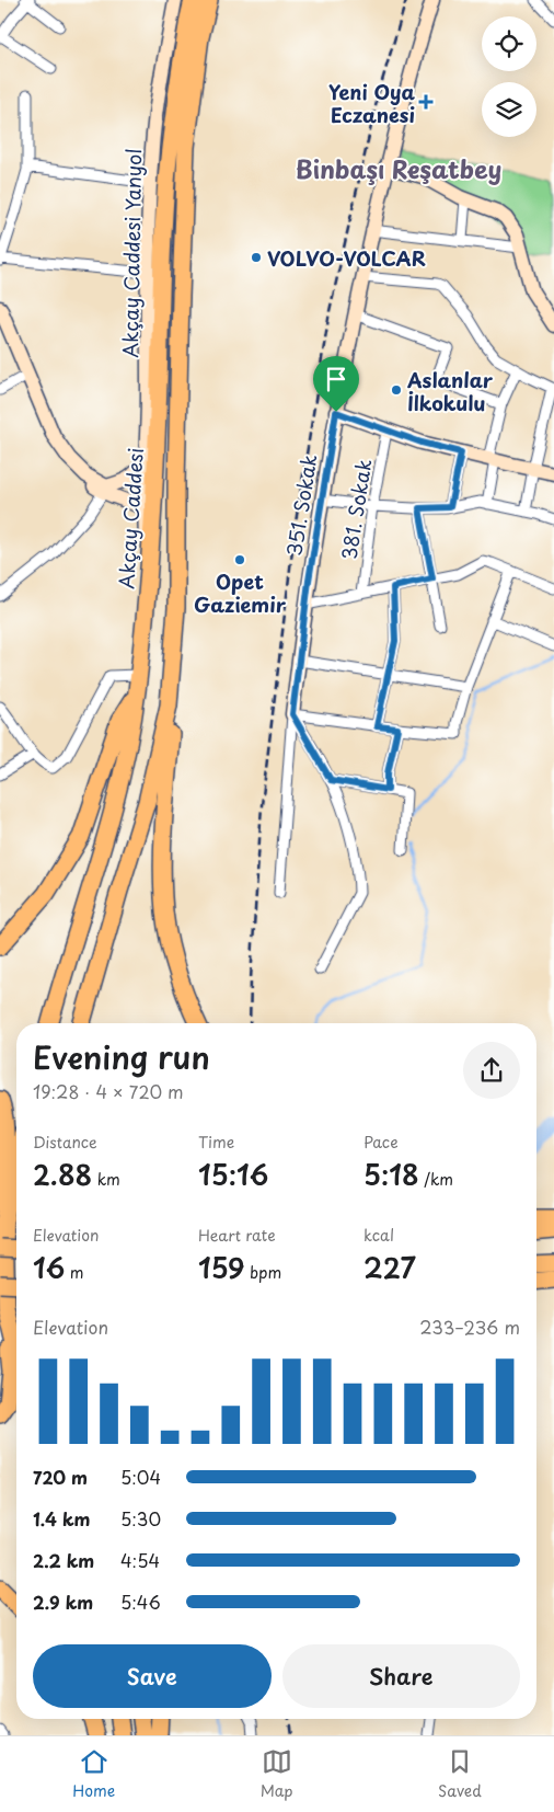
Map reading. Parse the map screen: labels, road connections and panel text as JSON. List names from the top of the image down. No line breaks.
{"streets":{"highway":["Akçay Caddesi"],"main road":["Akçay Caddesi Yanyol","351. Sokak"],"street":["381. Sokak"]},"crossings":[["Akçay Caddesi Yanyol","Akçay Caddesi"]],"districts":["Binbaşı Reşatbey"],"places":{"health":["Yeni Oya Eczanesi"],"other":["VOLVO-VOLCAR","Aslanlar İlkokulu","Opet Gaziemir"]},"page":{"heading":["Evening run","19:28 · 4 × 720 m"],"stats":[["Distance","2.88 km"],["Time","15:16"],["Pace","5:18 /km"],["Elevation","16 m"],["Heart rate","159 bpm"],["kcal","227"]],"chart":["Elevation","233–236 m"],"list":[{"name":"720 m","note":"5:04"},{"name":"1.4 km","note":"5:30"},{"name":"2.2 km","note":"4:54"},{"name":"2.9 km","note":"5:46"}],"buttons":["Save","Share"],"tabs":["Home","Map","Saved"]}}
